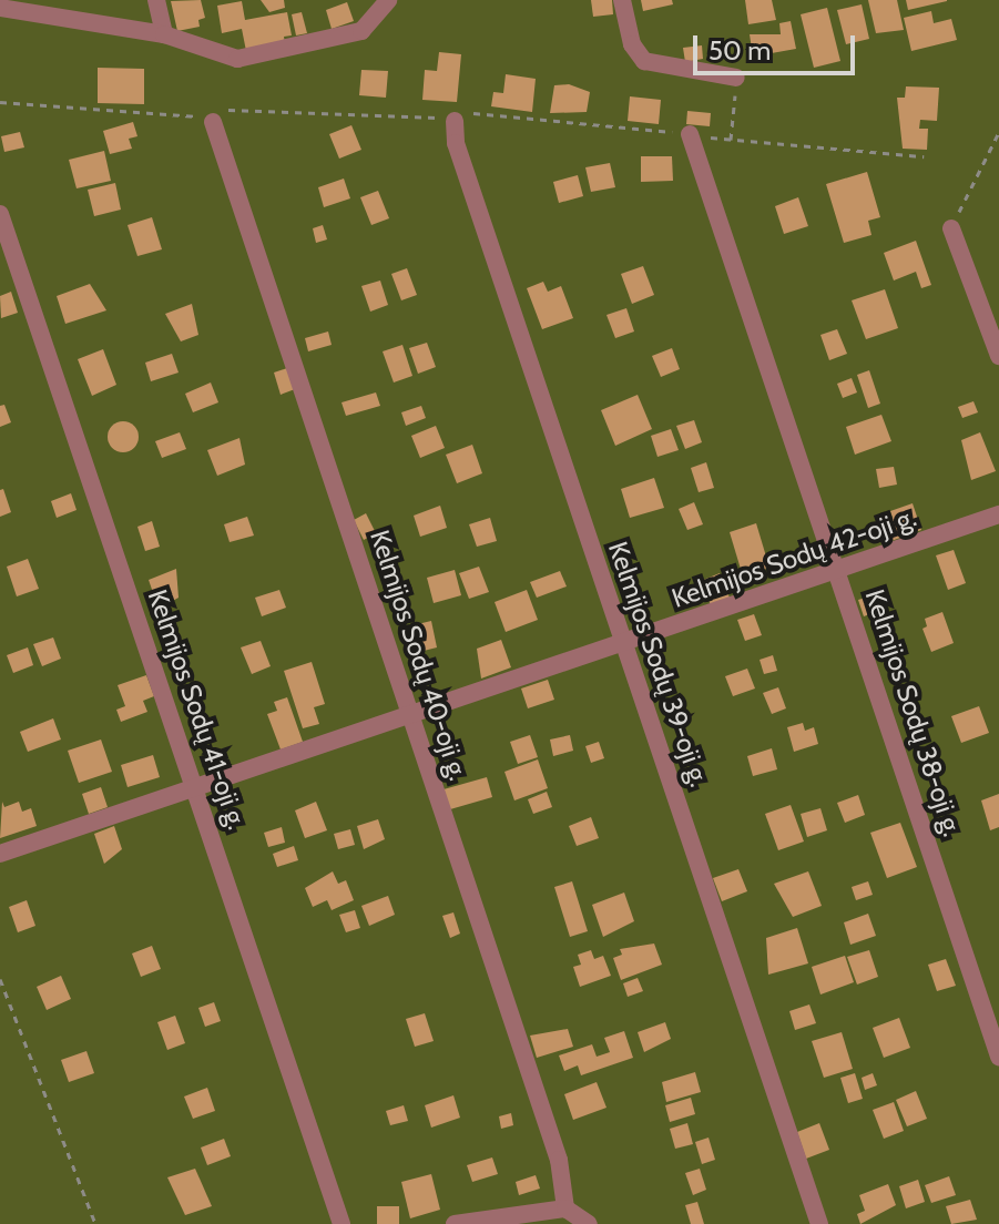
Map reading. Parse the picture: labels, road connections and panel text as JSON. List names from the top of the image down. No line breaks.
{"streets":{"street":["Kelmijos Sodų 42-oji g.","Kelmijos Sodų 40-oji g.","Kelmijos Sodų 39-oji g.","Kelmijos Sodų 41-oji g.","Kelmijos Sodų 38-oji g."]},"crossings":[["Kelmijos Sodų 42-oji g.","Kelmijos Sodų 40-oji g."],["Kelmijos Sodų 42-oji g.","Kelmijos Sodų 39-oji g."],["Kelmijos Sodų 42-oji g.","Kelmijos Sodų 41-oji g."],["Kelmijos Sodų 42-oji g.","Kelmijos Sodų 38-oji g."]],"scale_bar":"50 m"}
